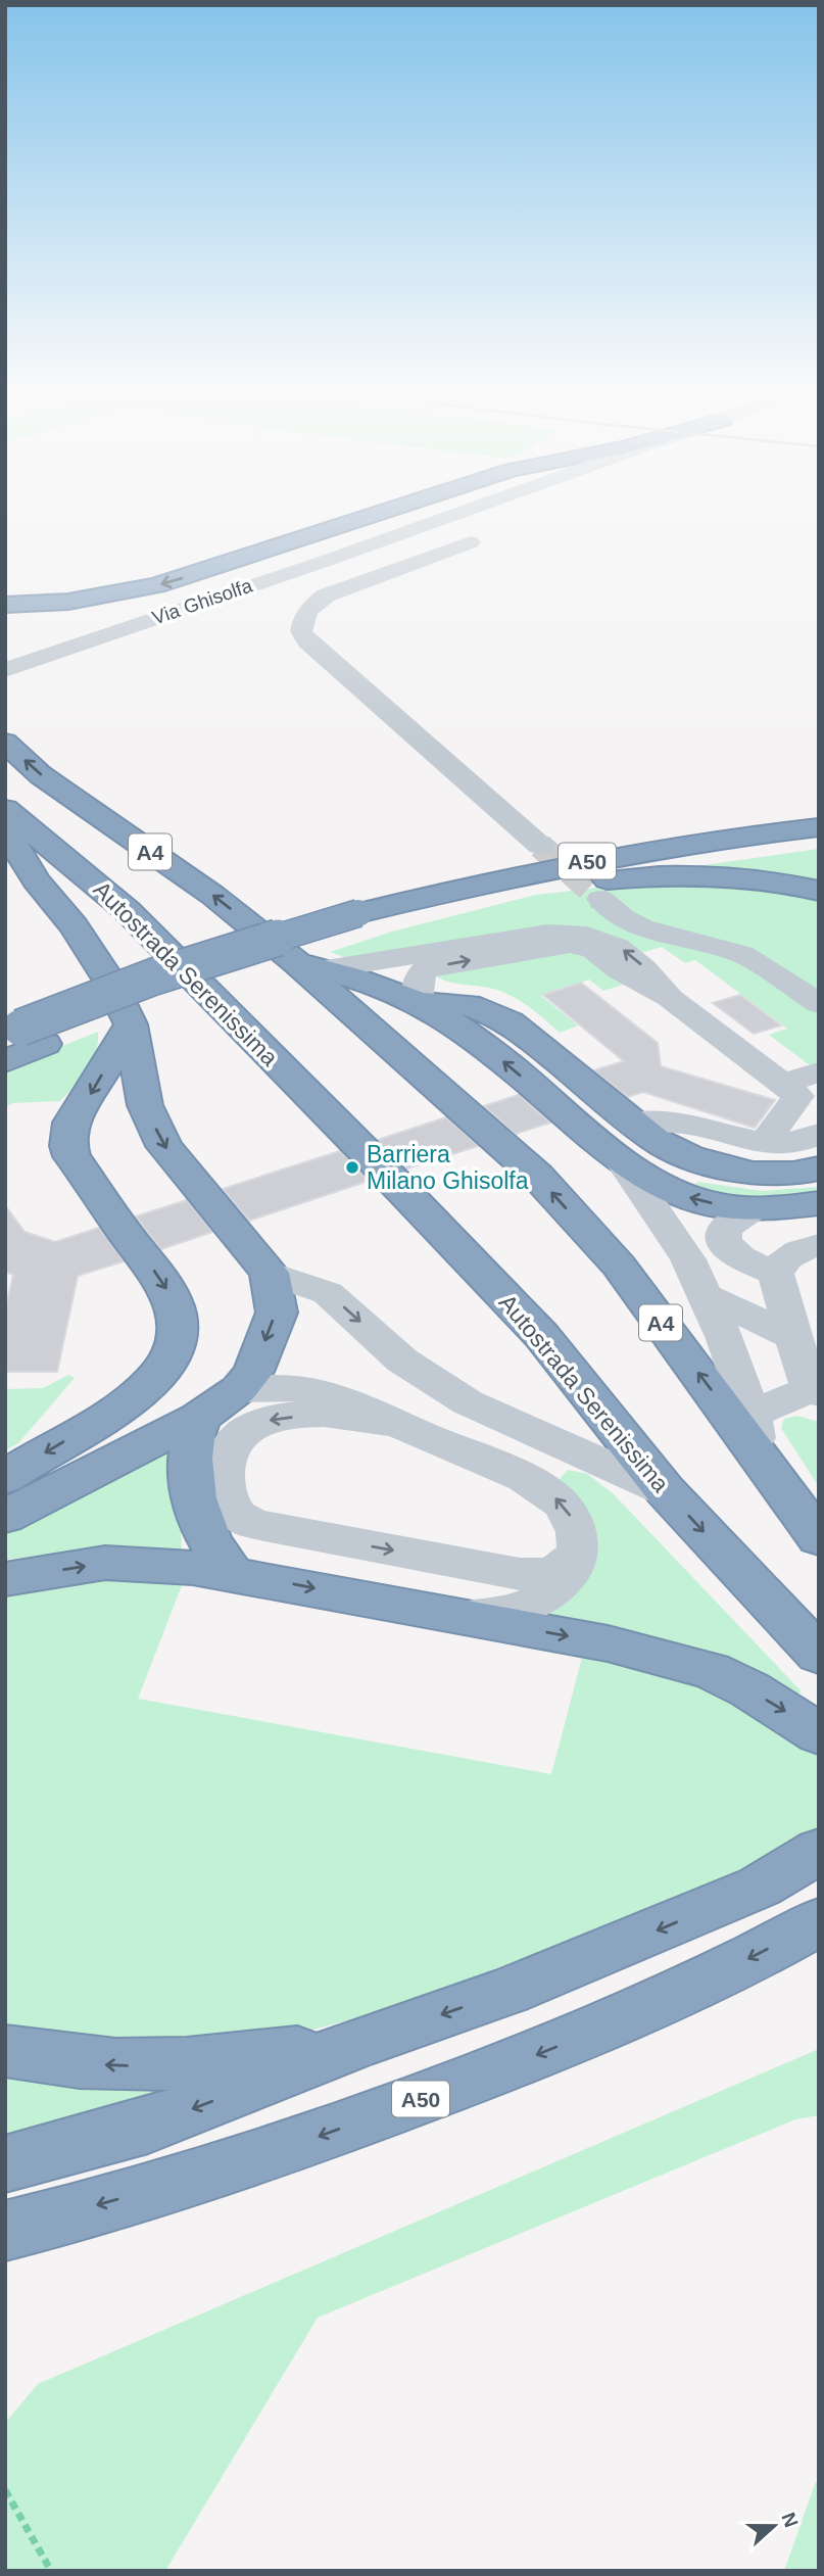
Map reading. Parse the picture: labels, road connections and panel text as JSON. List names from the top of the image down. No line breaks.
{"streets":{"highway":["A4","A50","Autostrada Serenissima"],"street":["Via Ghisolfa"]},"places":["Barriera Milano Ghisolfa"],"north":"right"}
